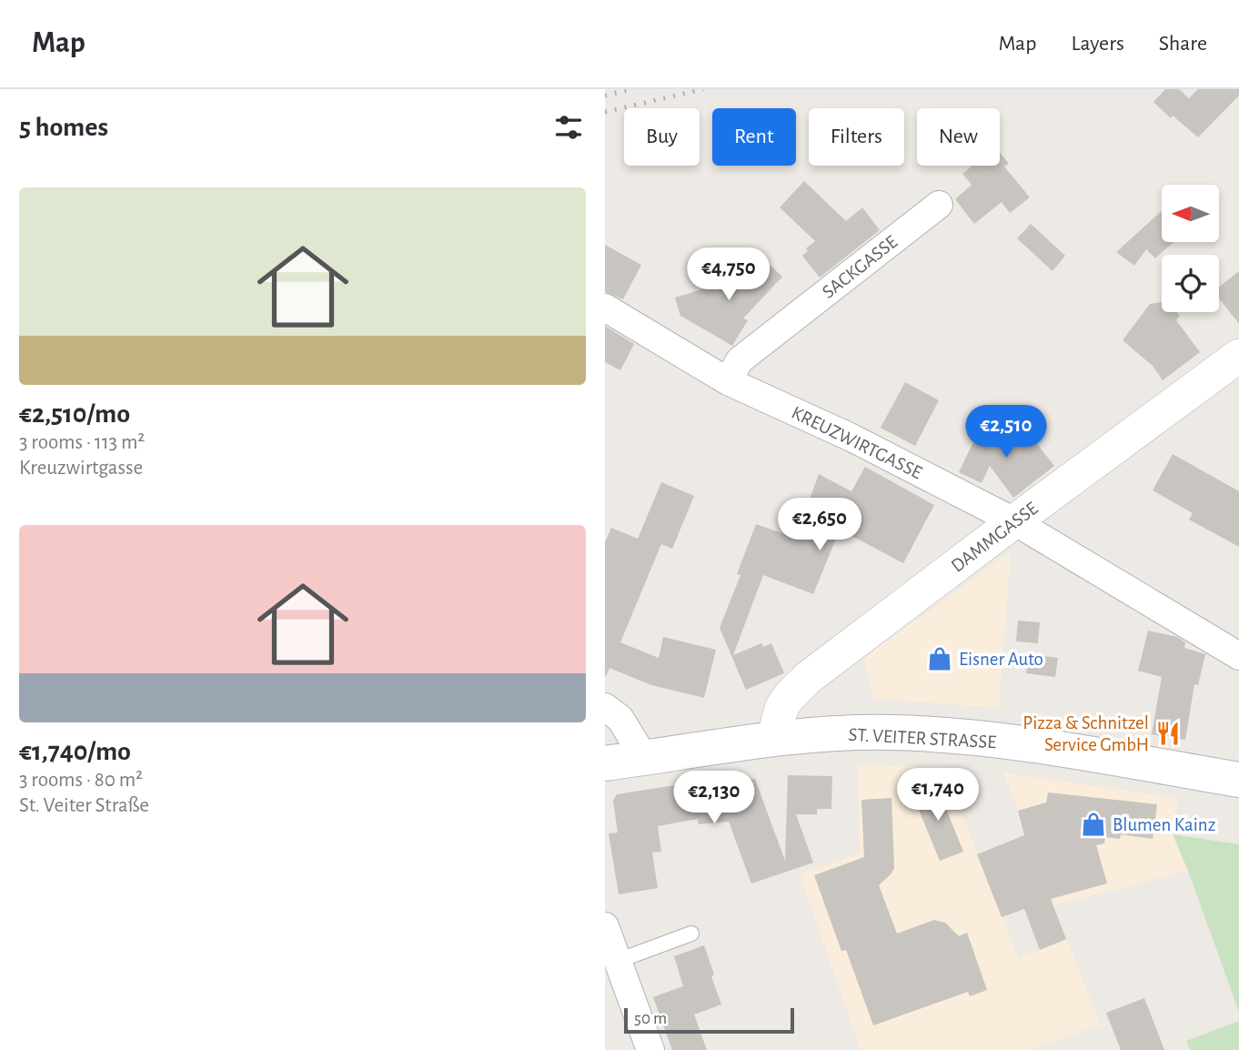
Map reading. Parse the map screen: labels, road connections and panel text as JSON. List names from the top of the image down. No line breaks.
{"streets":{"main road":["ST. VEITER STRASSE"],"street":["SACKGASSE","KREUZWIRTGASSE","DAMMGASSE"]},"crossings":[["SACKGASSE","KREUZWIRTGASSE"],["KREUZWIRTGASSE","DAMMGASSE"],["DAMMGASSE","ST. VEITER STRASSE"]],"places":{"shop":["Eisner Auto","Blumen Kainz"],"restaurant":["Pizza & Schnitzel Service GmbH"]},"scale_bar":"50 m","north":"left","page":{"header":"Map","nav":["Map","Layers","Share"],"heading":"5 homes","chip":["Buy","Rent","Filters","New"],"list":[{"name":"€2,510/mo","note":"3 rooms · 113 m² · Kreuzwirtgasse"},{"name":"€1,740/mo","note":"3 rooms · 80 m² · St. Veiter Straße"}],"price":["€4,750","€2,510","€2,650","€1,740","€2,130"],"scale":"50 m"}}
